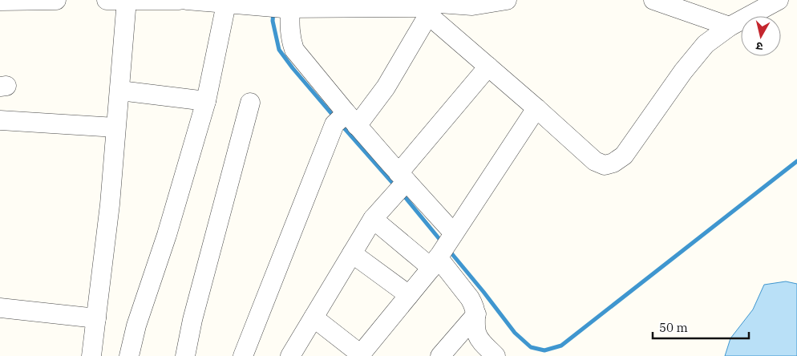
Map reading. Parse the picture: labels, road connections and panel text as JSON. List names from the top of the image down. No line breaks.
{"scale_bar":"50 m","north":"bottom"}
